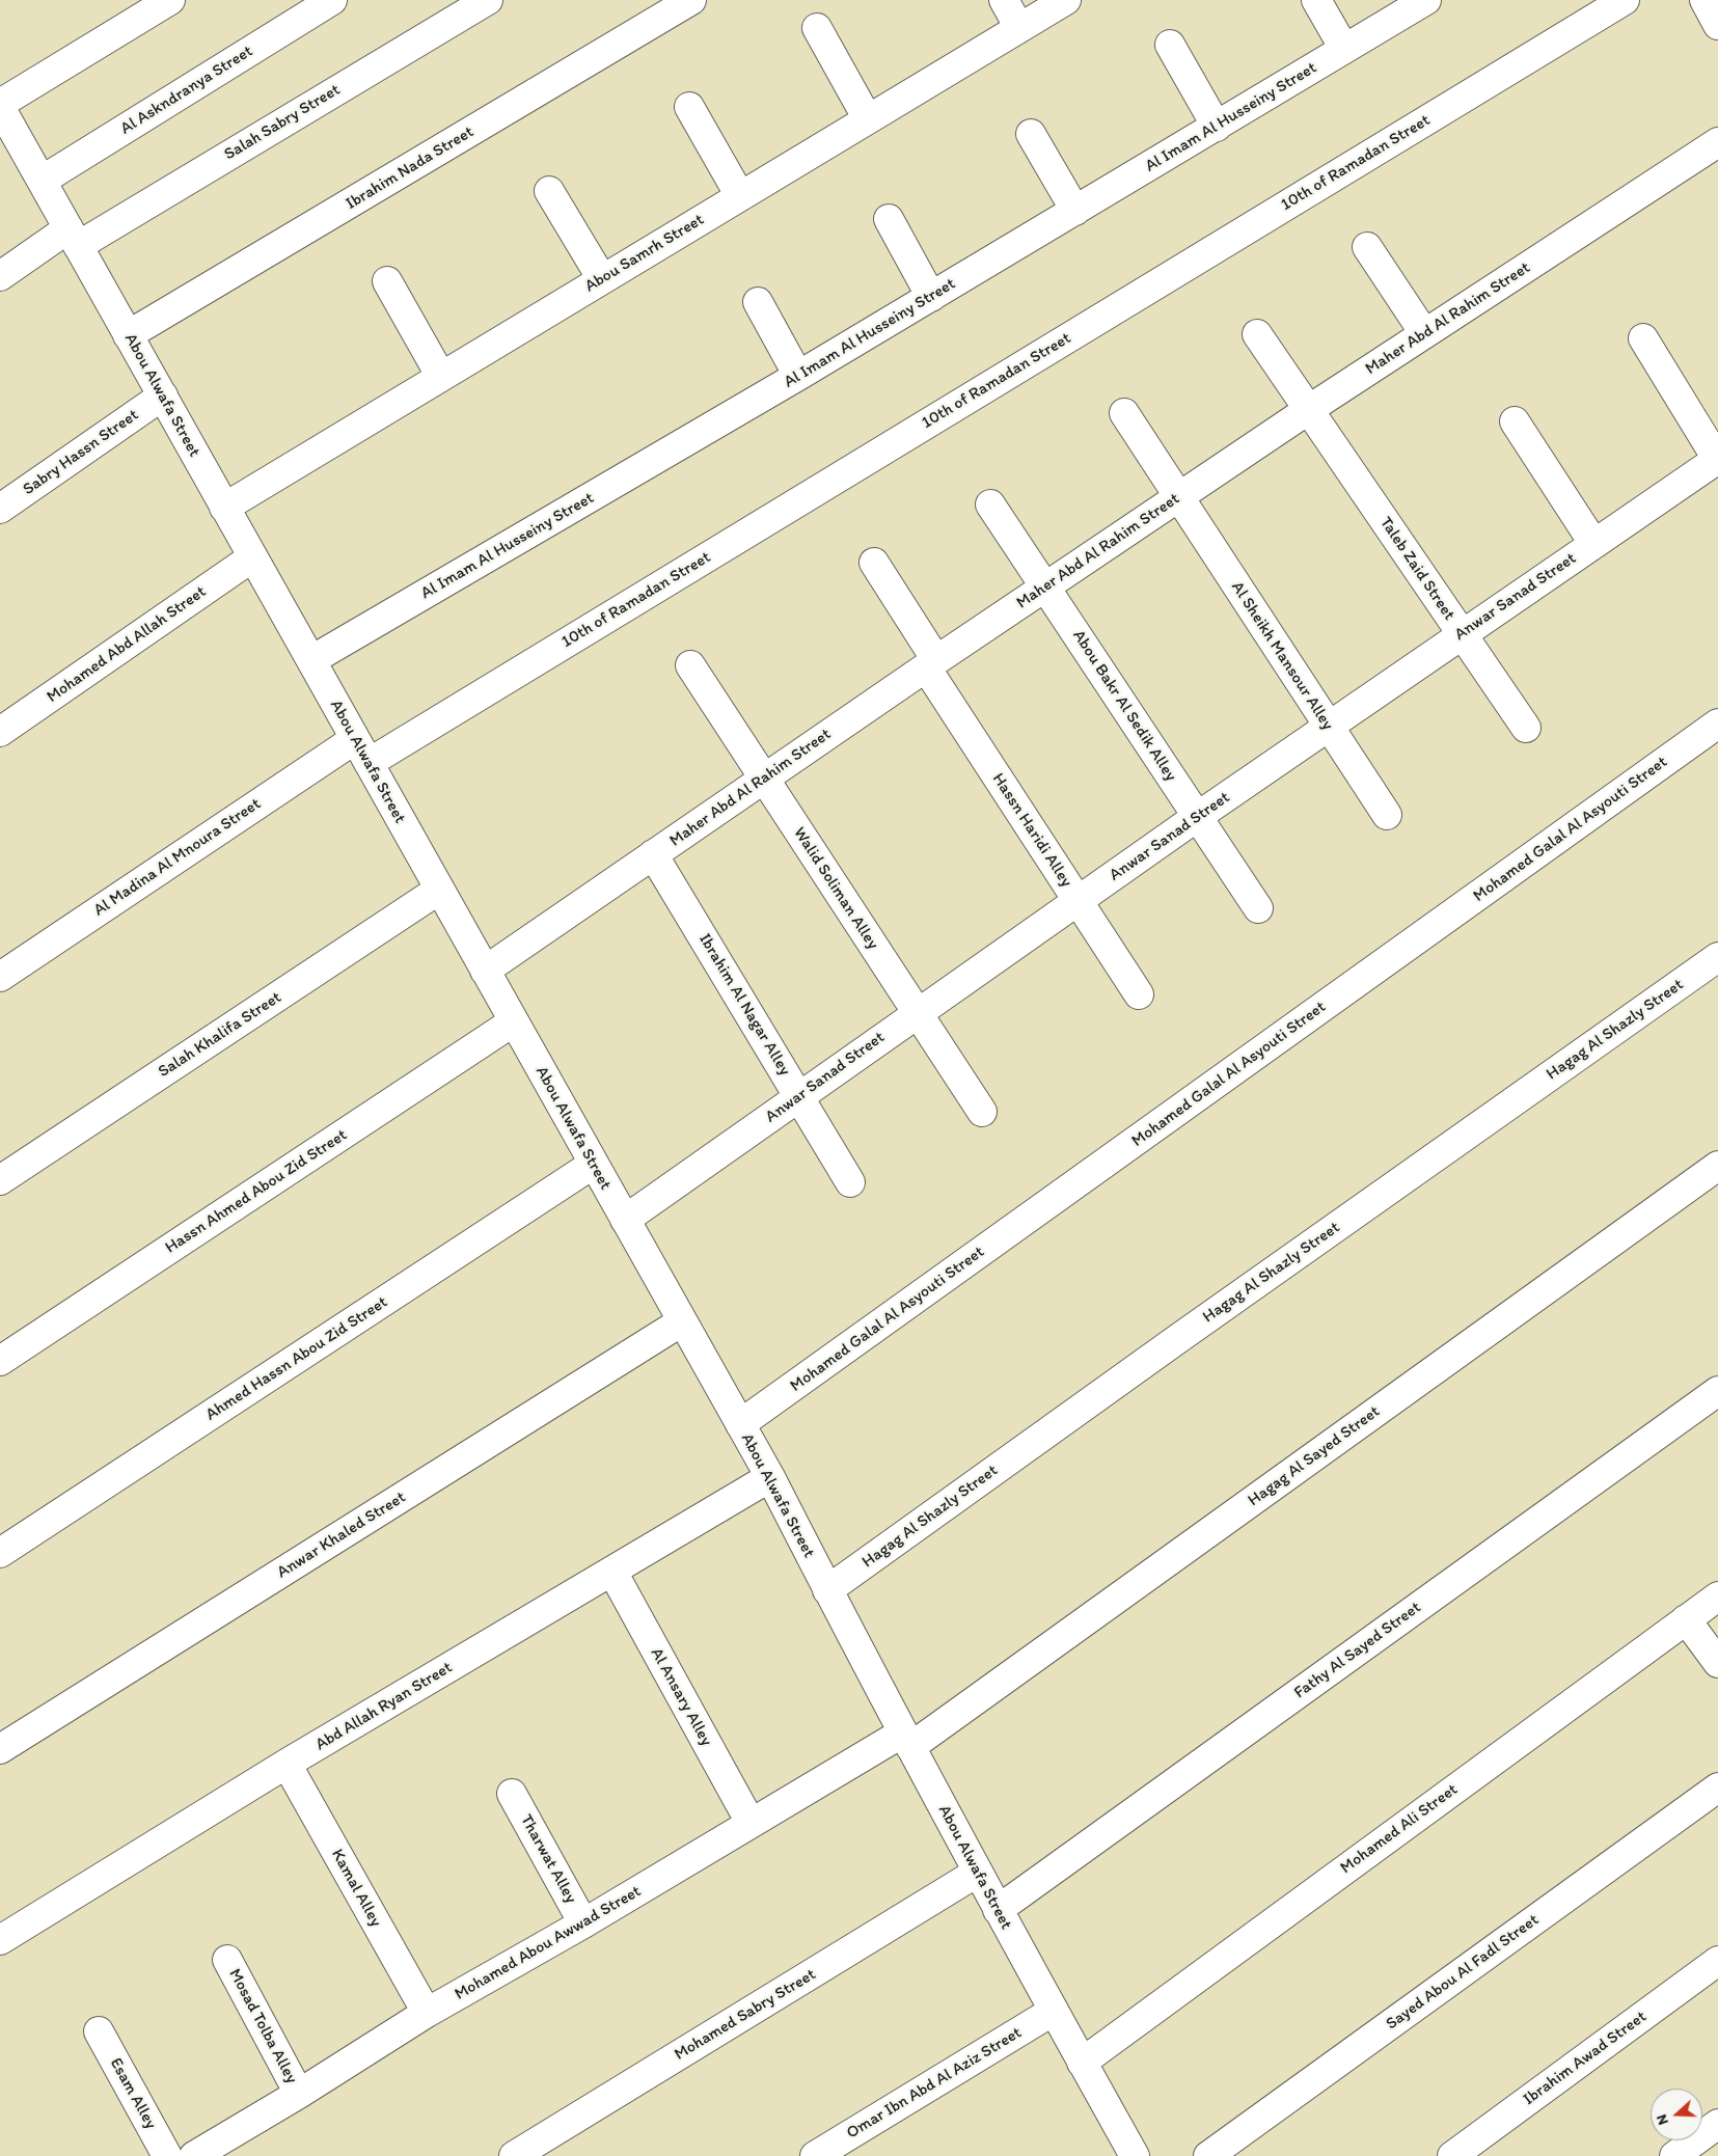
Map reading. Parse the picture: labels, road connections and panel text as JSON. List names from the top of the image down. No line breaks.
{"streets":{"street":["Al Askndranya Street","Al Imam Al Husseiny Street","Salah Sabry Street","10th of Ramadan Street","Ibrahim Nada Street","Abou Samrh Street","Maher Abd Al Rahim Street","Abou Alwafa Street","Sabry Hassn Street","Taleb Zaid Street","Anwar Sanad Street","Mohamed Abd Allah Street","Al Sheikh Mansour Alley","Abou Bakr Al Sedik Alley","Mohamed Galal Al Asyouti Street","Hassn Haridi Alley","Al Madina Al Mnoura Street","Walid Soliman Alley","Ibrahim Al Nagar Alley","Hagag Al Shazly Street","Salah Khalifa Street","Hassn Ahmed Abou Zid Street","Ahmed Hassn Abou Zid Street","Hagag Al Sayed Street","Anwar Khaled Street","Fathy Al Sayed Street","Al Ansary Alley","Abd Allah Ryan Street","Mohamed Ali Street","Tharwat Alley","Kamal Alley","Mohamed Abou Awwad Street","Sayed Abou Al Fadl Street","Mohamed Sabry Street","Mosad Tolba Alley","Ibrahim Awad Street","Omar Ibn Abd Al Aziz Street","Esam Alley"]},"crossings":[["Al Askndranya Street","Abou Alwafa Street"],["Al Imam Al Husseiny Street","Abou Alwafa Street"],["Salah Sabry Street","Abou Alwafa Street"],["10th of Ramadan Street","Abou Alwafa Street"],["10th of Ramadan Street","Al Madina Al Mnoura Street"],["Ibrahim Nada Street","Abou Alwafa Street"],["Abou Samrh Street","Abou Alwafa Street"],["Maher Abd Al Rahim Street","Abou Alwafa Street"],["Maher Abd Al Rahim Street","Taleb Zaid Street"],["Maher Abd Al Rahim Street","Al Sheikh Mansour Alley"],["Maher Abd Al Rahim Street","Abou Bakr Al Sedik Alley"],["Maher Abd Al Rahim Street","Hassn Haridi Alley"],["Maher Abd Al Rahim Street","Walid Soliman Alley"],["Maher Abd Al Rahim Street","Ibrahim Al Nagar Alley"],["Abou Alwafa Street","Sabry Hassn Street"],["Abou Alwafa Street","Anwar Sanad Street"],["Abou Alwafa Street","Mohamed Abd Allah Street"],["Abou Alwafa Street","Mohamed Galal Al Asyouti Street"],["Abou Alwafa Street","Al Madina Al Mnoura Street"],["Abou Alwafa Street","Hagag Al Shazly Street"],["Abou Alwafa Street","Salah Khalifa Street"],["Abou Alwafa Street","Hassn Ahmed Abou Zid Street"],["Abou Alwafa Street","Ahmed Hassn Abou Zid Street"],["Abou Alwafa Street","Hagag Al Sayed Street"],["Abou Alwafa Street","Anwar Khaled Street"],["Abou Alwafa Street","Fathy Al Sayed Street"],["Abou Alwafa Street","Abd Allah Ryan Street"],["Abou Alwafa Street","Mohamed Ali Street"],["Abou Alwafa Street","Mohamed Abou Awwad Street"],["Abou Alwafa Street","Mohamed Sabry Street"],["Abou Alwafa Street","Omar Ibn Abd Al Aziz Street"],["Taleb Zaid Street","Anwar Sanad Street"],["Anwar Sanad Street","Al Sheikh Mansour Alley"],["Anwar Sanad Street","Abou Bakr Al Sedik Alley"],["Anwar Sanad Street","Hassn Haridi Alley"],["Anwar Sanad Street","Walid Soliman Alley"],["Anwar Sanad Street","Ibrahim Al Nagar Alley"],["Hagag Al Sayed Street","Mohamed Abou Awwad Street"],["Al Ansary Alley","Abd Allah Ryan Street"],["Al Ansary Alley","Mohamed Abou Awwad Street"],["Abd Allah Ryan Street","Kamal Alley"],["Tharwat Alley","Mohamed Abou Awwad Street"],["Kamal Alley","Mohamed Abou Awwad Street"],["Mohamed Abou Awwad Street","Mosad Tolba Alley"]],"north":"left"}
